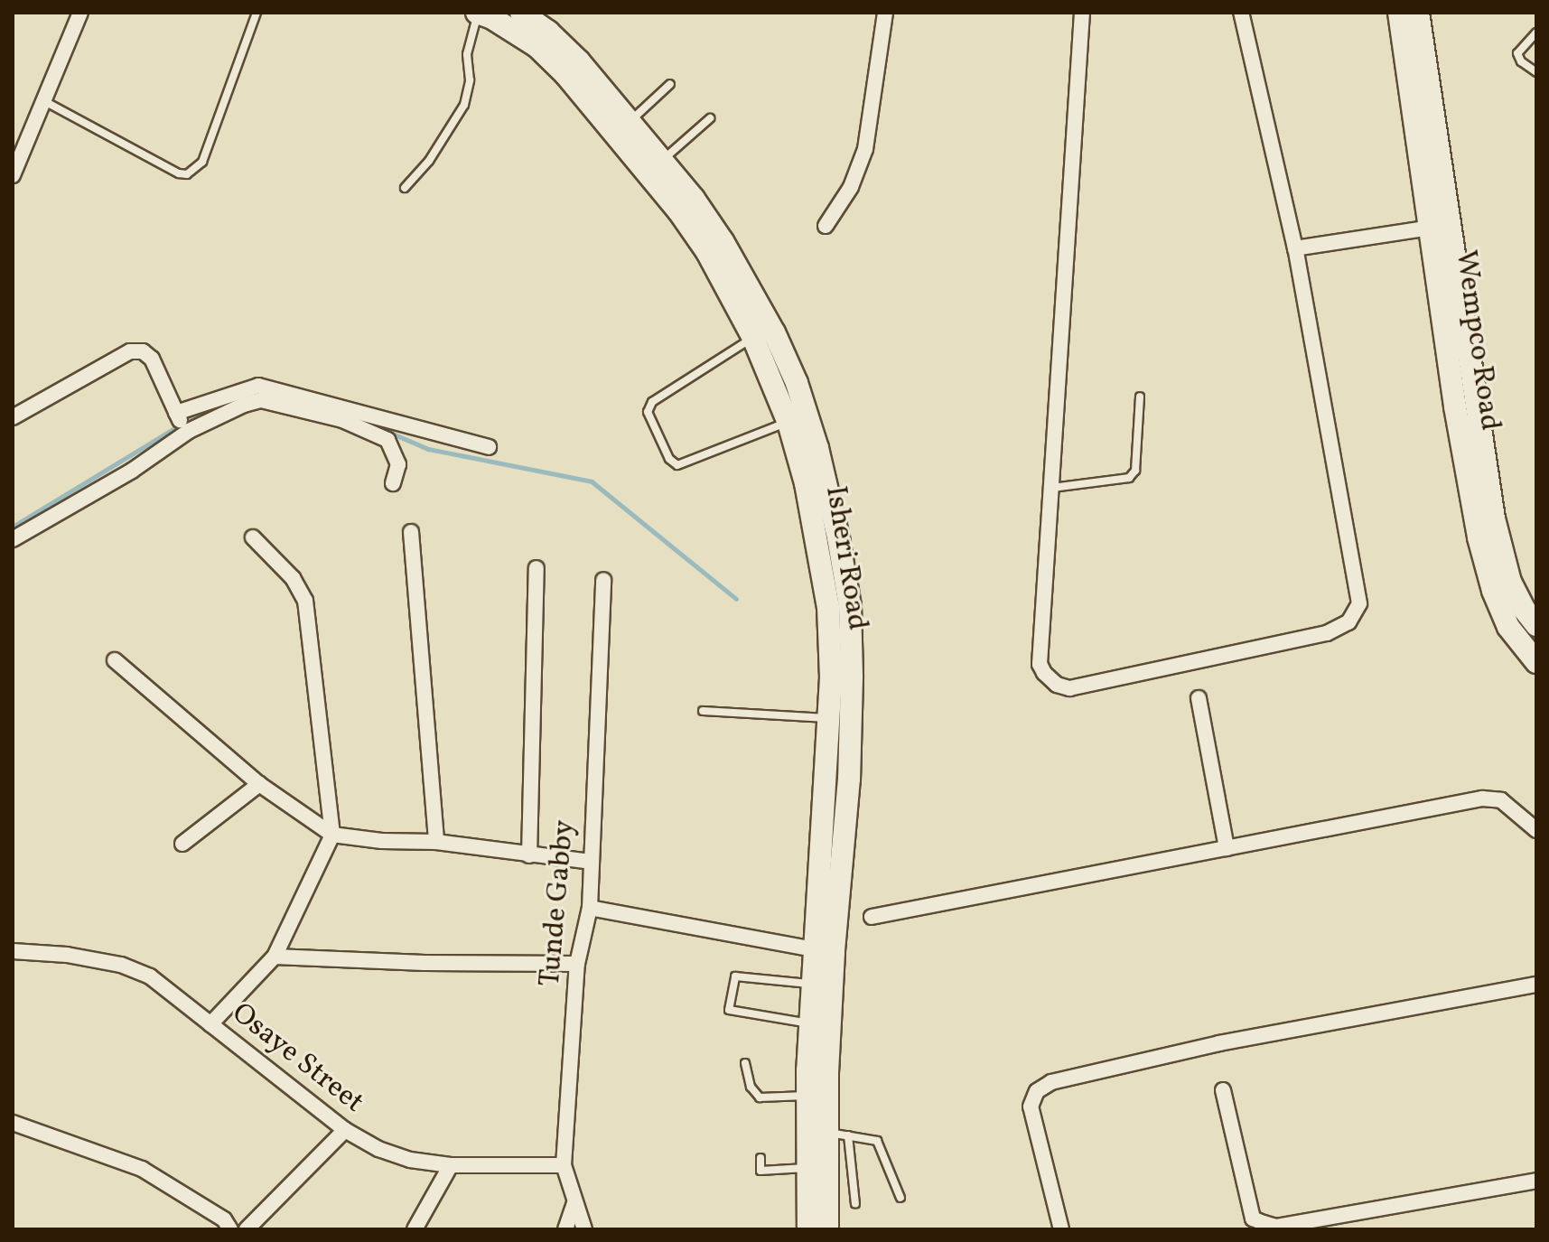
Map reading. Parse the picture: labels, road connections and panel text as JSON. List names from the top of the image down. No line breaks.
{"streets":{"main road":["Wempco Road","Isheri Road"],"street":["Tunde Gabby","Osaye Street"]},"crossings":[["Tunde Gabby","Osaye Street"]]}
